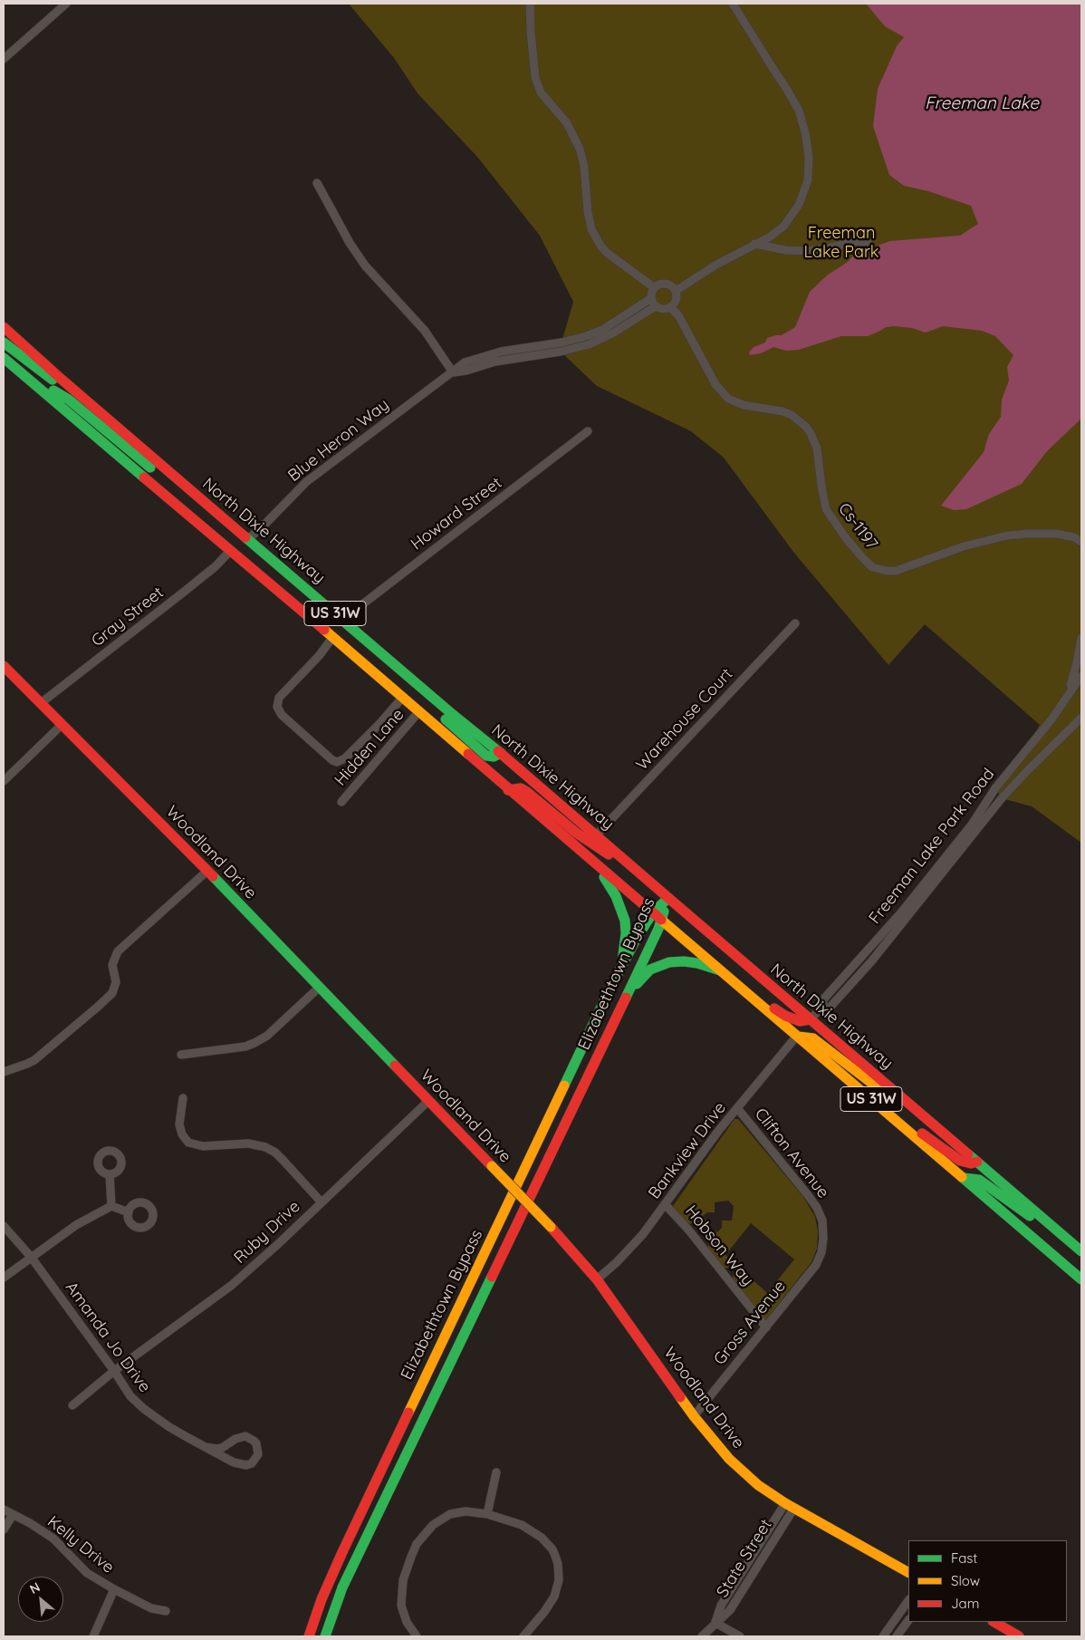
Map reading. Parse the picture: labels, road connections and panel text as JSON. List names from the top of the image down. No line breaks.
{"streets":{"main road":["North Dixie Highway","US 31W","Woodland Drive","Elizabethtown Bypass"],"street":["Blue Heron Way","Howard Street","Cs-1197","Gray Street","Warehouse Court","Hidden Lane","Freeman Lake Park Road","Bankview Drive","Clifton Avenue","Ruby Drive","Hobson Way","Gross Avenue","Amanda Jo Drive","Kelly Drive","State Street"]},"crossings":[["Blue Heron Way","Cs-1197"],["Blue Heron Way","North Dixie Highway"],["Howard Street","North Dixie Highway"],["North Dixie Highway","Warehouse Court"],["North Dixie Highway","Freeman Lake Park Road"],["North Dixie Highway","Elizabethtown Bypass"],["US 31W","Gray Street"],["US 31W","Hidden Lane"],["US 31W","Elizabethtown Bypass"],["US 31W","Bankview Drive"],["Gray Street","Woodland Drive"],["Woodland Drive","Bankview Drive"],["Woodland Drive","Ruby Drive"],["Woodland Drive","Gross Avenue"],["Woodland Drive","State Street"],["Bankview Drive","Clifton Avenue"],["Bankview Drive","Hobson Way"],["Clifton Avenue","Gross Avenue"],["Ruby Drive","Amanda Jo Drive"],["Hobson Way","Gross Avenue"]],"water":["Freeman Lake"],"parks":["Freeman Lake Park"],"legend":["Fast","Slow","Jam"],"north":"top left"}
